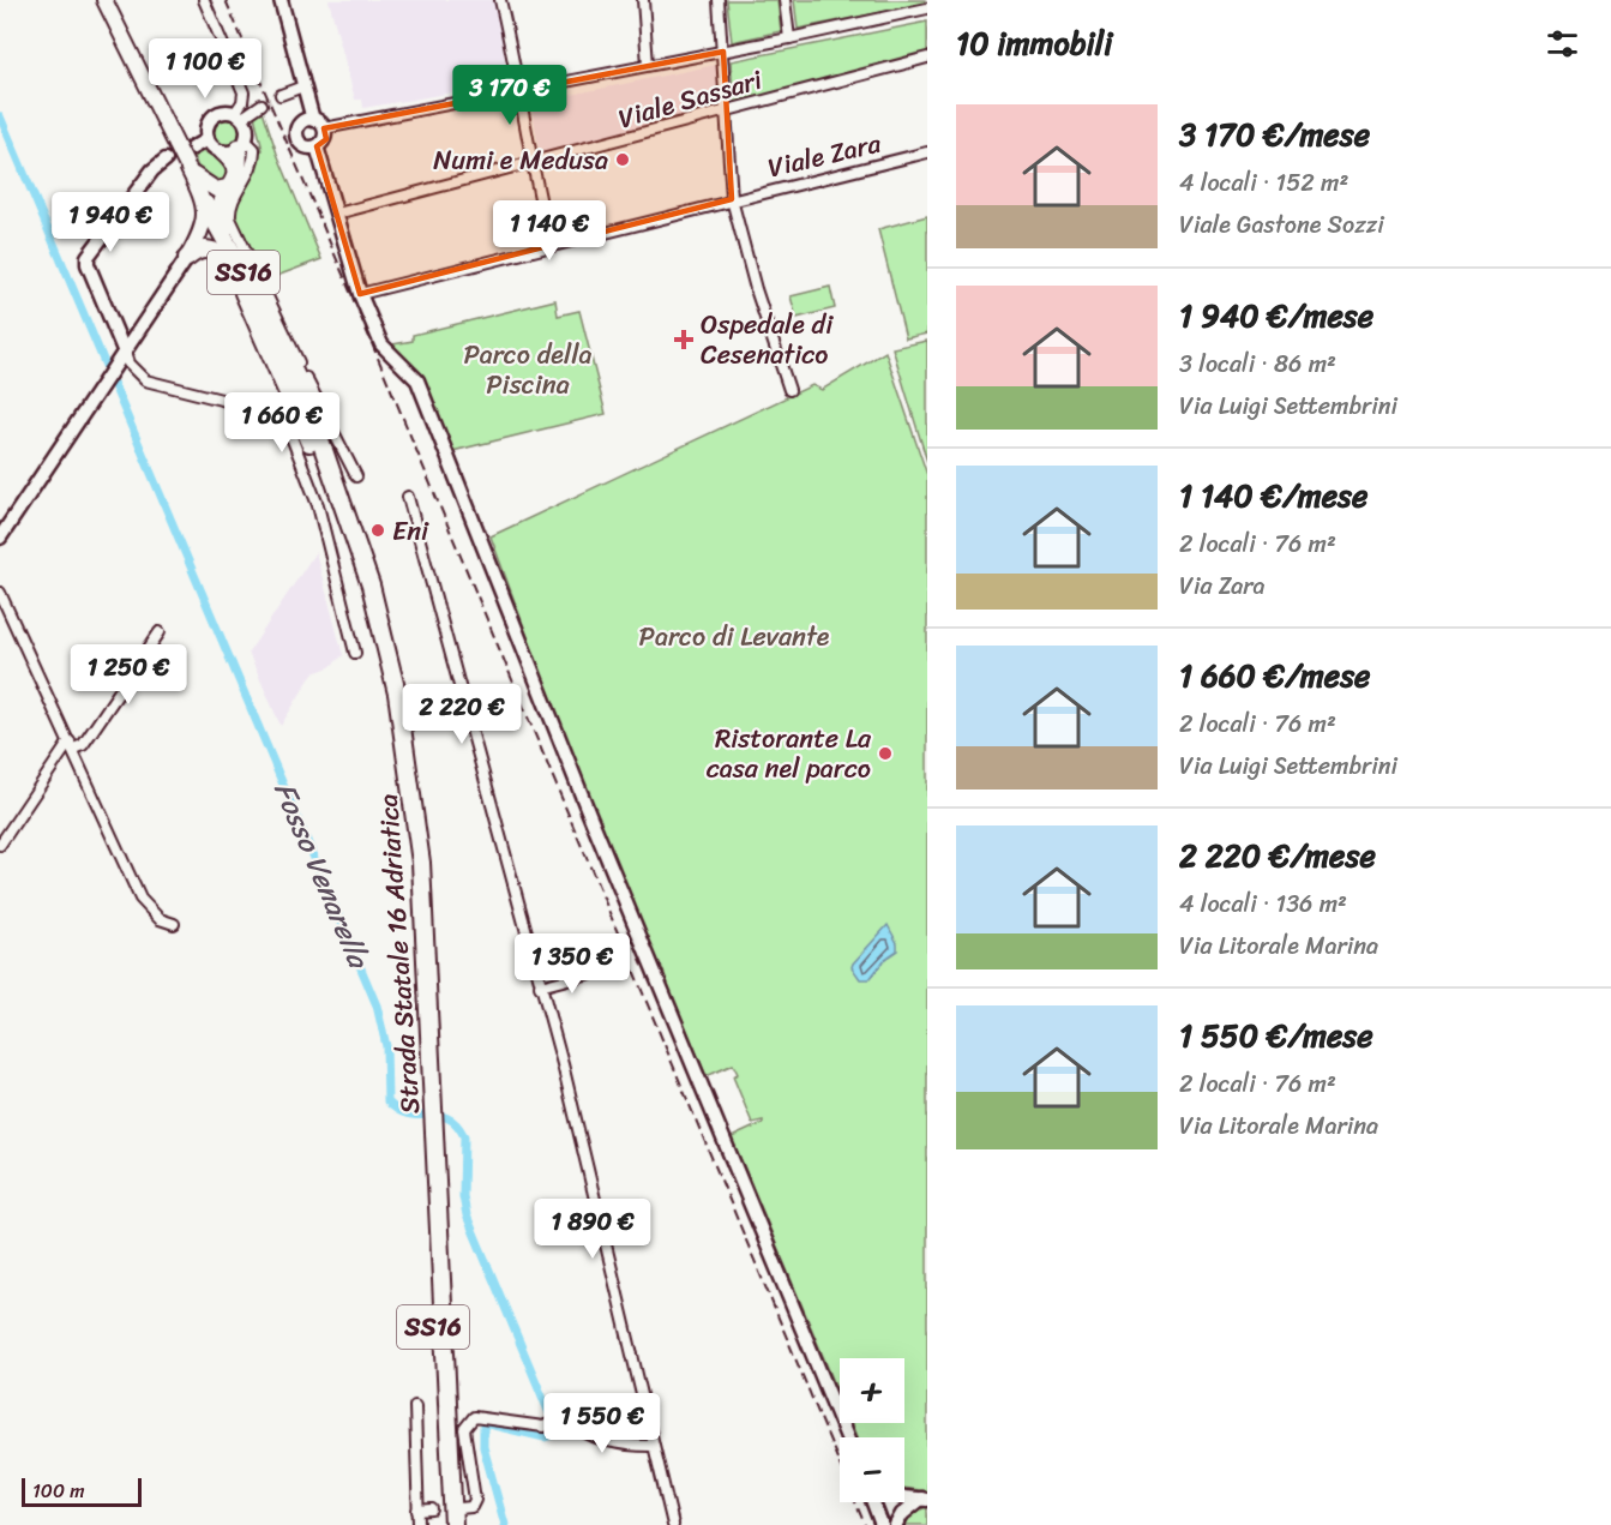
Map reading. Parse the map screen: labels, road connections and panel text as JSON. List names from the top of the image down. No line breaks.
{"streets":{"highway":["SS16","Strada Statale 16 Adriatica"],"street":["Viale Sassari","Viale Zara"]},"water":["Fosso Venarella"],"parks":["Parco della Piscina","Parco di Levante"],"places":{"other":["Numi e Medusa","Eni","Ristorante La casa nel parco"],"health":["Ospedale di Cesenatico"]},"scale_bar":"100 m","page":{"heading":"10 immobili","price":["1 100 €","3 170 €","1 940 €","1 140 €","1 660 €","1 250 €","2 220 €","1 350 €","1 890 €","1 550 €"],"list":[{"name":"3 170 €/mese","note":"4 locali · 152 m² · Viale Gastone Sozzi"},{"name":"1 940 €/mese","note":"3 locali · 86 m² · Via Luigi Settembrini"},{"name":"1 140 €/mese","note":"2 locali · 76 m² · Via Zara"},{"name":"1 660 €/mese","note":"2 locali · 76 m² · Via Luigi Settembrini"},{"name":"2 220 €/mese","note":"4 locali · 136 m² · Via Litorale Marina"},{"name":"1 550 €/mese","note":"2 locali · 76 m² · Via Litorale Marina"}],"map_buttons":["+","−"],"scale":"100 m"}}
